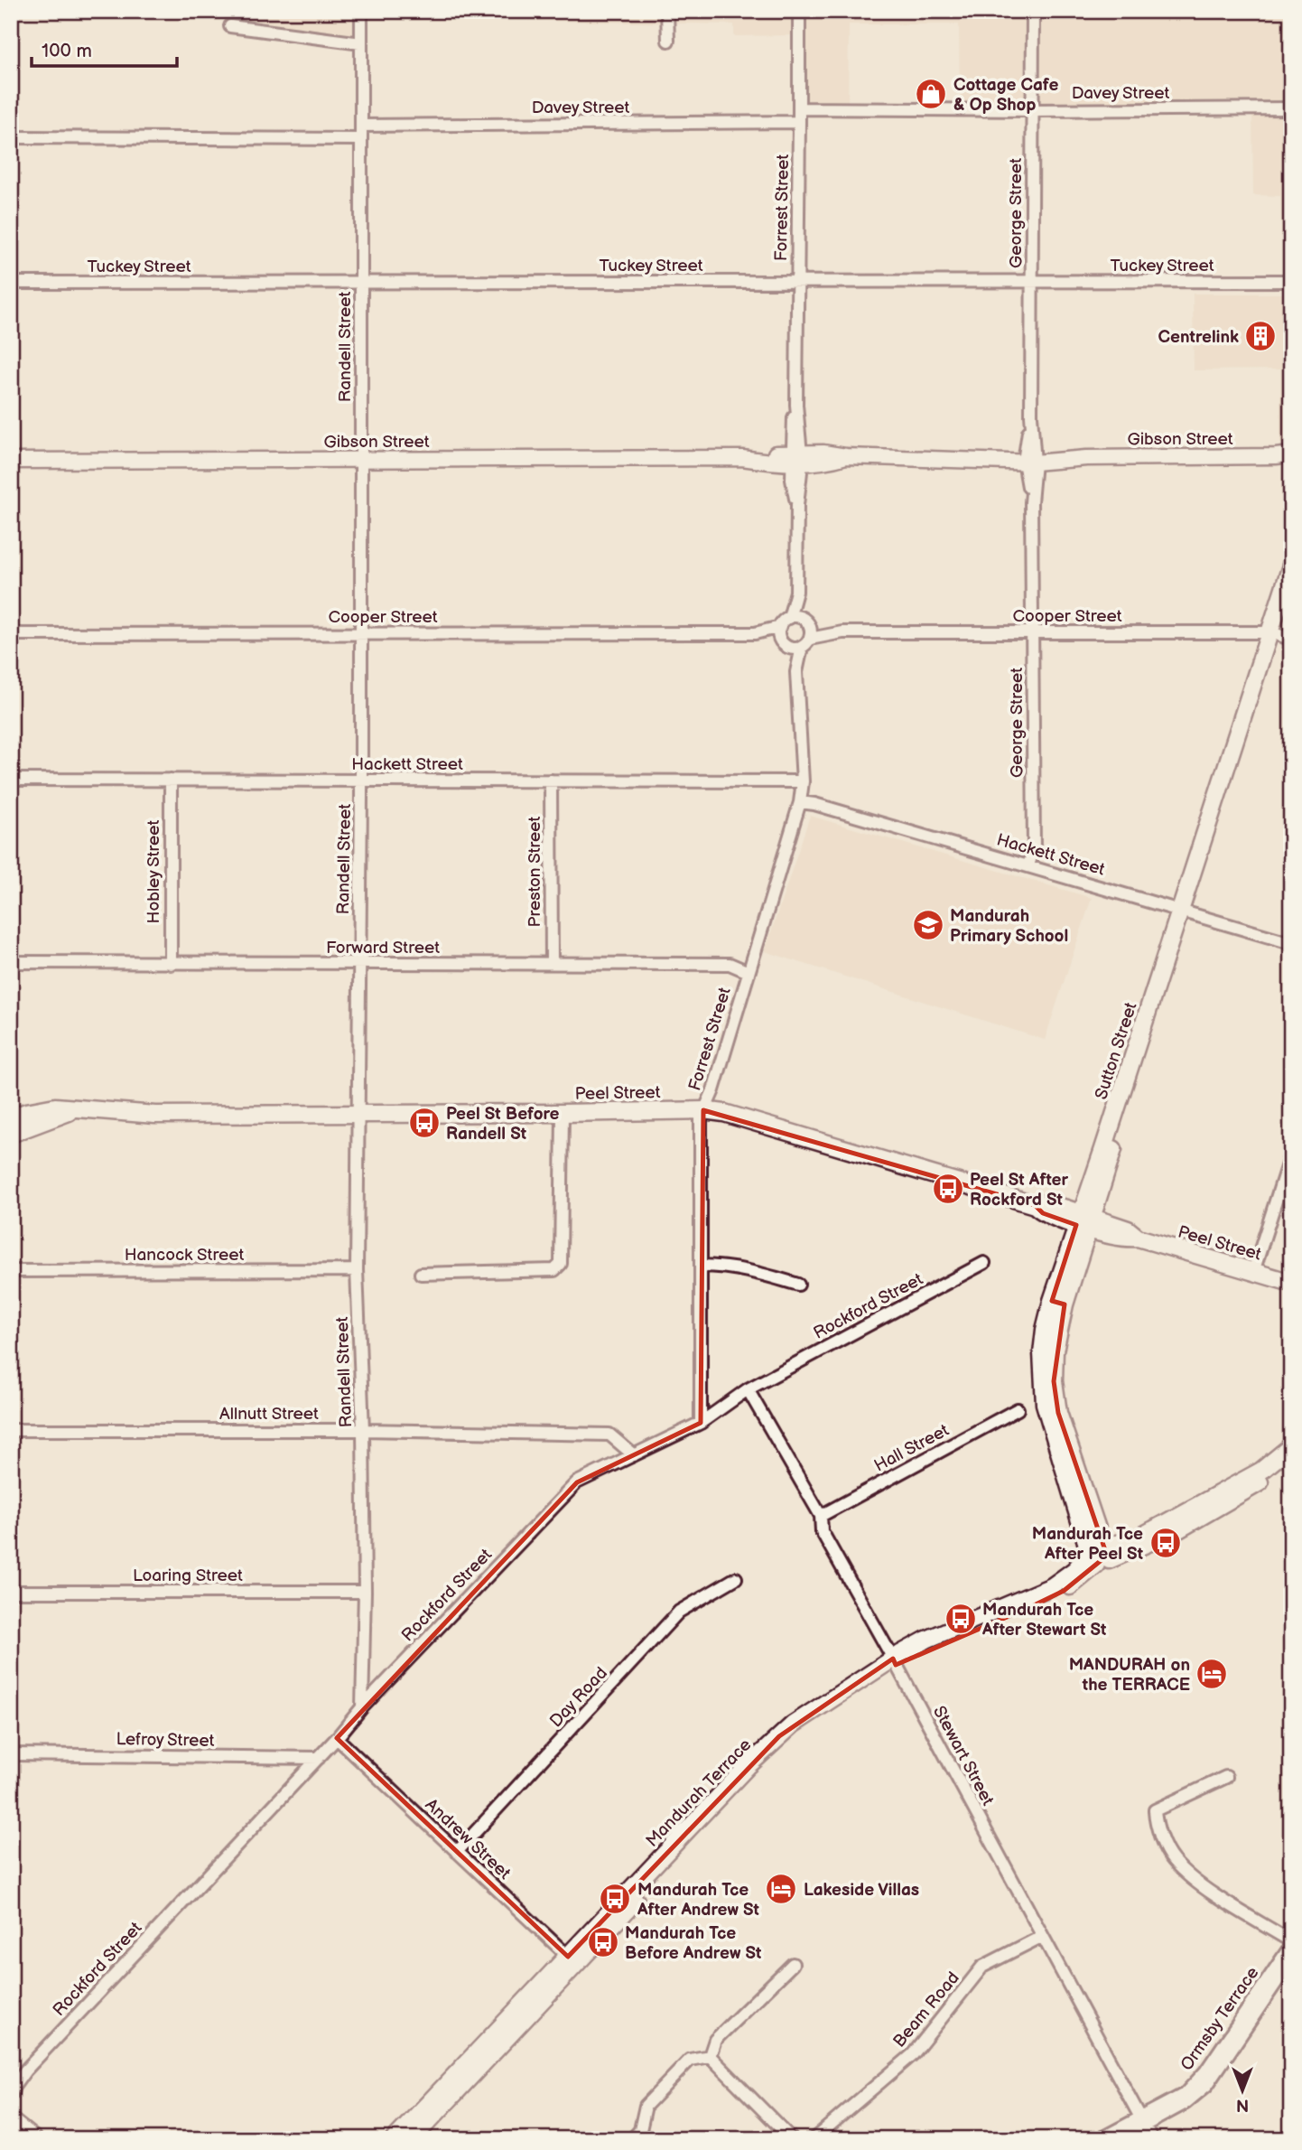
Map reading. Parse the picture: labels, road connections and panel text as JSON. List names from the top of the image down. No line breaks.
{"streets":{"main road":["Sutton Street","Peel Street","Mandurah Terrace"],"street":["Davey Street","Forrest Street","George Street","Tuckey Street","Randell Street","Gibson Street","Cooper Street","Hackett Street","Hobley Street","Preston Street","Forward Street","Hancock Street","Rockford Street","Allnutt Street","Hall Street","Loaring Street","Day Road","Lefroy Street","Stewart Street","Andrew Street","Beam Road","Ormsby Terrace"]},"crossings":[["Davey Street","Forrest Street"],["Davey Street","George Street"],["Davey Street","Randell Street"],["Forrest Street","Tuckey Street"],["Forrest Street","Gibson Street"],["Forrest Street","Cooper Street"],["Forrest Street","Hackett Street"],["Forrest Street","Forward Street"],["Forrest Street","Peel Street"],["Forrest Street","Rockford Street"],["George Street","Tuckey Street"],["George Street","Gibson Street"],["George Street","Cooper Street"],["George Street","Hackett Street"],["Tuckey Street","Randell Street"],["Randell Street","Gibson Street"],["Randell Street","Cooper Street"],["Randell Street","Hackett Street"],["Randell Street","Forward Street"],["Randell Street","Peel Street"],["Randell Street","Hancock Street"],["Randell Street","Rockford Street"],["Randell Street","Allnutt Street"],["Randell Street","Loaring Street"],["Cooper Street","Sutton Street"],["Hackett Street","Hobley Street"],["Hackett Street","Preston Street"],["Hackett Street","Sutton Street"],["Hobley Street","Forward Street"],["Preston Street","Forward Street"],["Sutton Street","Peel Street"],["Sutton Street","Mandurah Terrace"],["Rockford Street","Allnutt Street"],["Rockford Street","Lefroy Street"],["Rockford Street","Stewart Street"],["Rockford Street","Andrew Street"],["Hall Street","Stewart Street"],["Day Road","Andrew Street"],["Stewart Street","Mandurah Terrace"],["Stewart Street","Beam Road"],["Stewart Street","Ormsby Terrace"],["Mandurah Terrace","Andrew Street"]],"places":{"shop":["Cottage Cafe & Op Shop"],"building":["Centrelink"],"school or university":["Mandurah Primary School"],"bus stop":["Peel St Before Randell St","Peel St After Rockford St","Mandurah Tce After Peel St","Mandurah Tce After Stewart St","Mandurah Tce After Andrew St","Mandurah Tce Before Andrew St"],"hotel":["MANDURAH on the TERRACE","Lakeside Villas"]},"scale_bar":"100 m","north":"bottom"}
